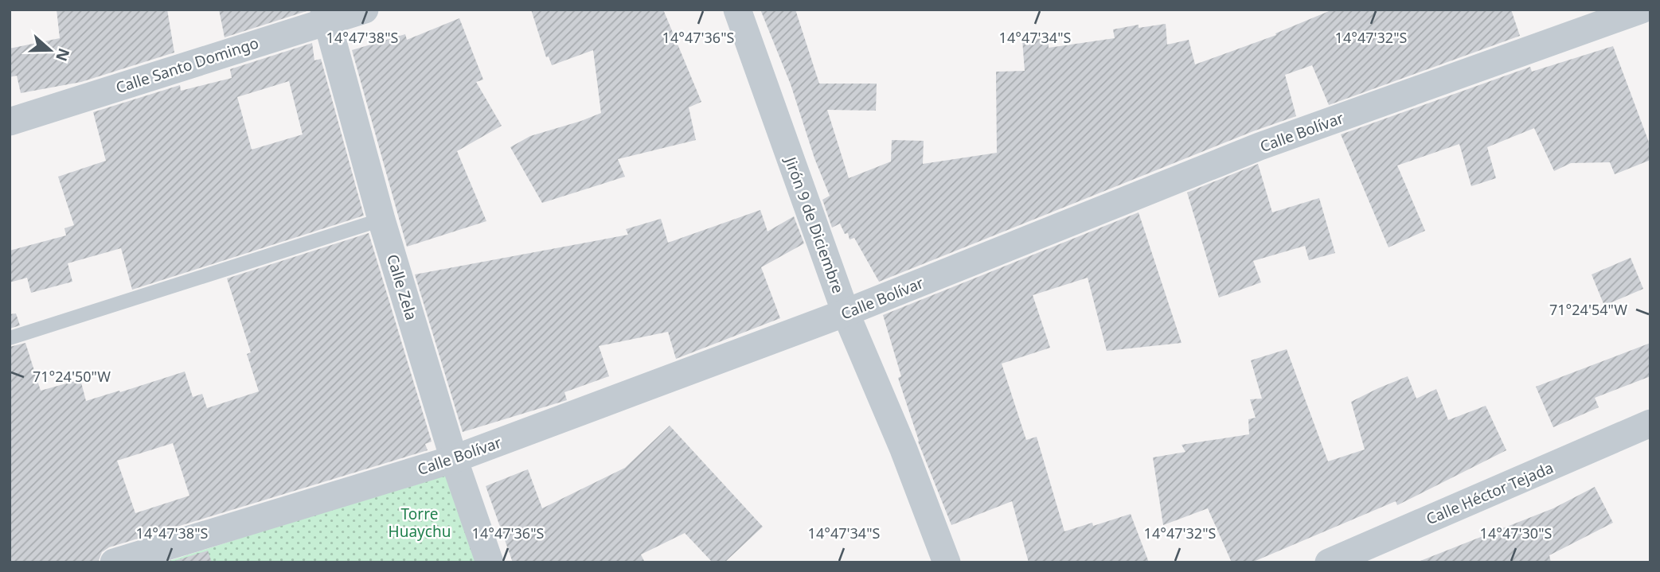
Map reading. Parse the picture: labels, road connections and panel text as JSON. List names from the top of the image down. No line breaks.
{"streets":{"street":["Calle Santo Domingo","Calle Bolívar","Jirón 9 de Diciembre","Calle Zela","Calle Héctor Tejada"]},"crossings":[["Calle Santo Domingo","Calle Zela"],["Calle Bolívar","Jirón 9 de Diciembre"],["Calle Bolívar","Calle Zela"]],"parks":["Torre Huaychu"],"north":"right","coordinates":["14°47'38\"S","14°47'36\"S","14°47'34\"S","14°47'32\"S","71°24'54\"W","71°24'50\"W","14°47'30\"S"]}
